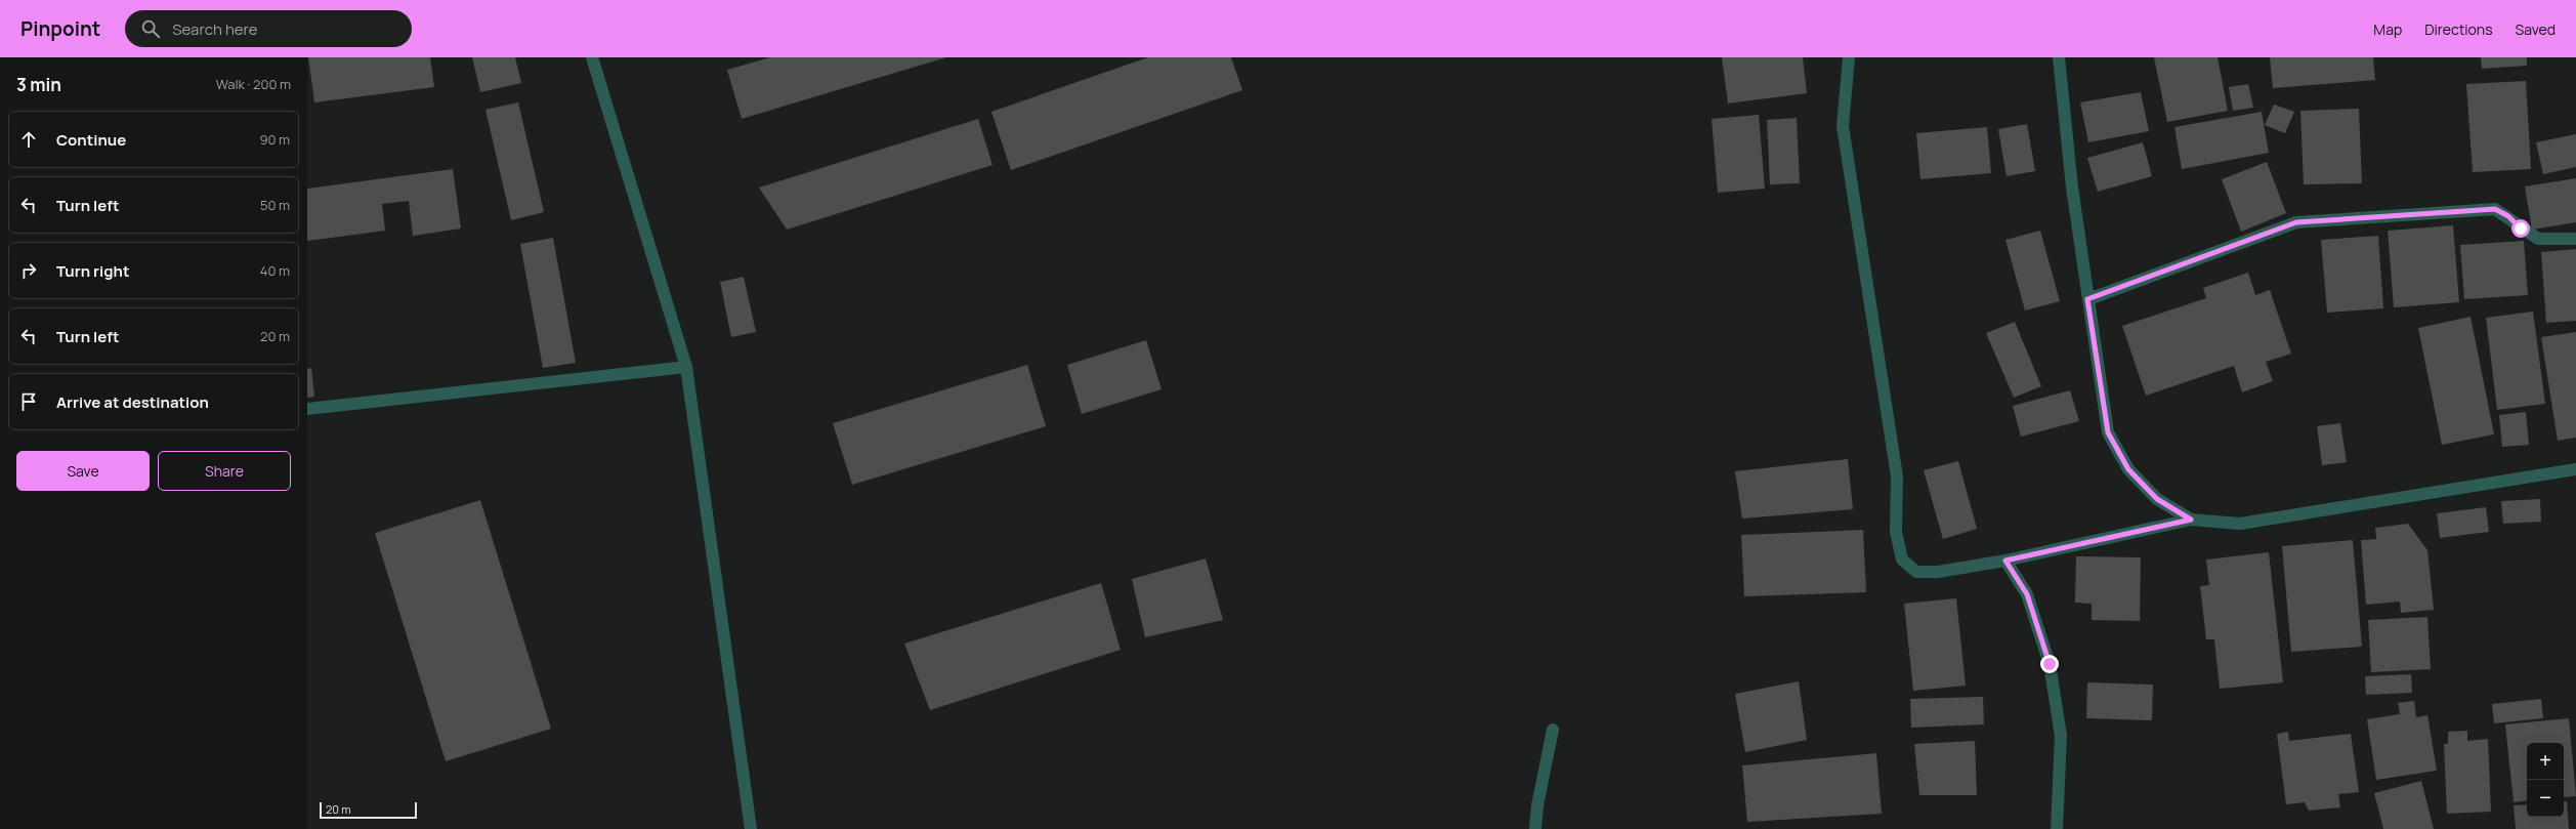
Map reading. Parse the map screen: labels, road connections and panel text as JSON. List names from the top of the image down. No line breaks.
{"scale_bar":"20 m","page":{"header":"Pinpoint","search":"Search here","nav":["Map","Directions","Saved"],"heading":["3 min","Walk · 200 m"],"list":[["Continue","90 m"],["Turn left","50 m"],["Turn right","40 m"],["Turn left","20 m"],"Arrive at destination"],"buttons":["Save","Share"],"map_buttons":["+","−"],"scale":"20 m"}}
